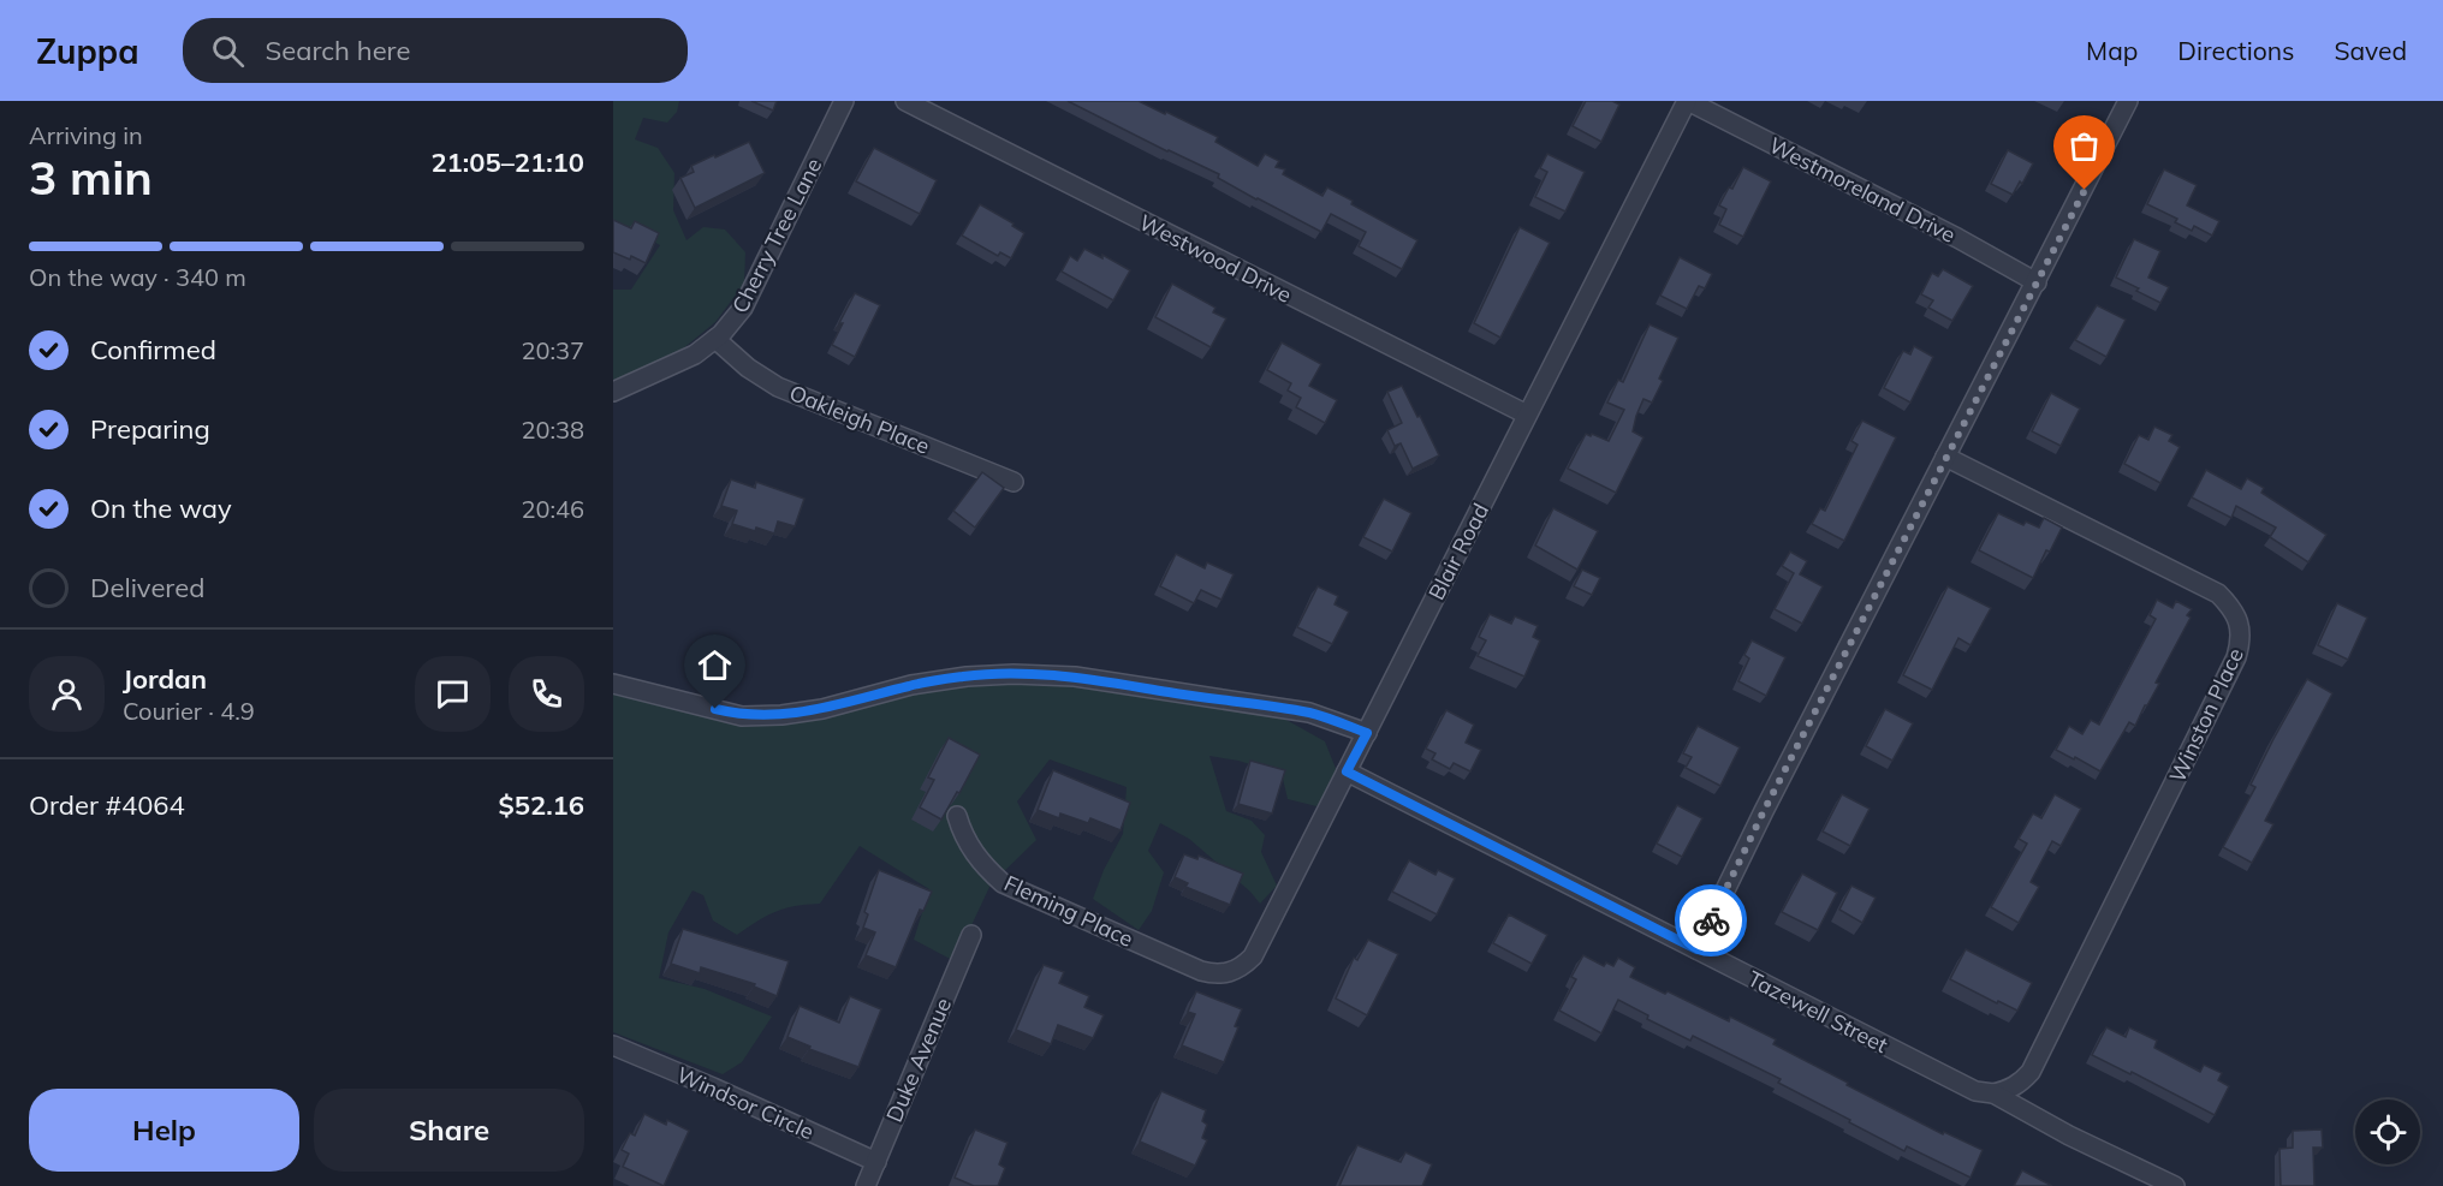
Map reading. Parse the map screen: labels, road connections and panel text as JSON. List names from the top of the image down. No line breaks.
{"streets":{"street":["Westmoreland Drive","Cherry Tree Lane","Westwood Drive","Oakleigh Place","Blair Road","Winston Place","Fleming Place","Tazewell Street","Duke Avenue","Windsor Circle"]},"crossings":[["Westmoreland Drive","Blair Road"],["Cherry Tree Lane","Oakleigh Place"],["Westwood Drive","Blair Road"],["Blair Road","Fleming Place"],["Blair Road","Tazewell Street"],["Winston Place","Tazewell Street"],["Duke Avenue","Windsor Circle"]],"page":{"header":"Zuppa","search":"Search here","nav":["Map","Directions","Saved"],"heading":["3 min","Arriving in","21:05–21:10"],"panel":["Jordan","Courier · 4.9","Order #4064","$52.16"],"bar":"On the way · 340 m","list":[["Confirmed","20:37"],["Preparing","20:38"],["On the way","20:46"],"Delivered"],"buttons":["Help","Share"]}}
